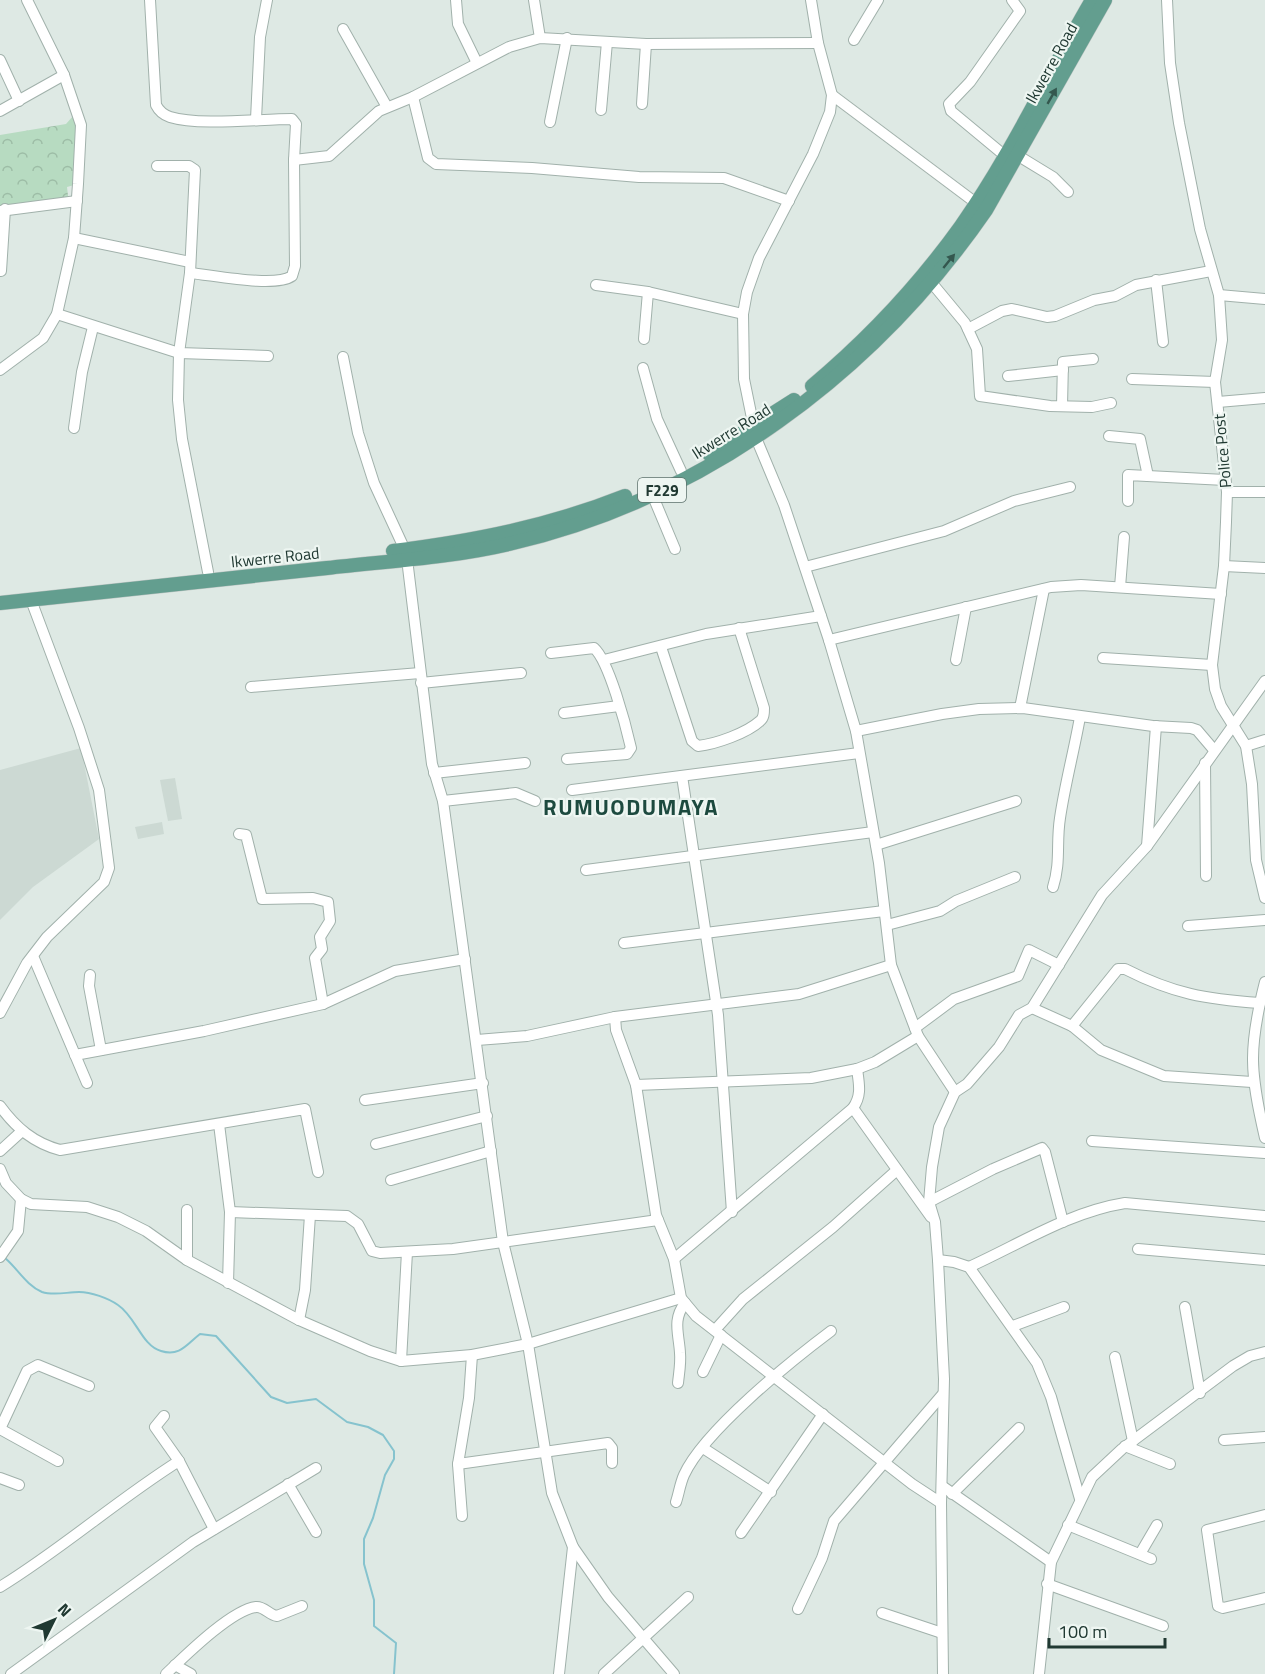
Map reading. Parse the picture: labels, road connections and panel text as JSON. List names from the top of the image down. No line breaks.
{"streets":{"main road":["Ikwerre Road","F229"],"street":["Police Post"]},"crossings":[["Ikwerre Road","F229"]],"districts":["RUMUODUMAYA"],"scale_bar":"100 m","north":"top right"}
